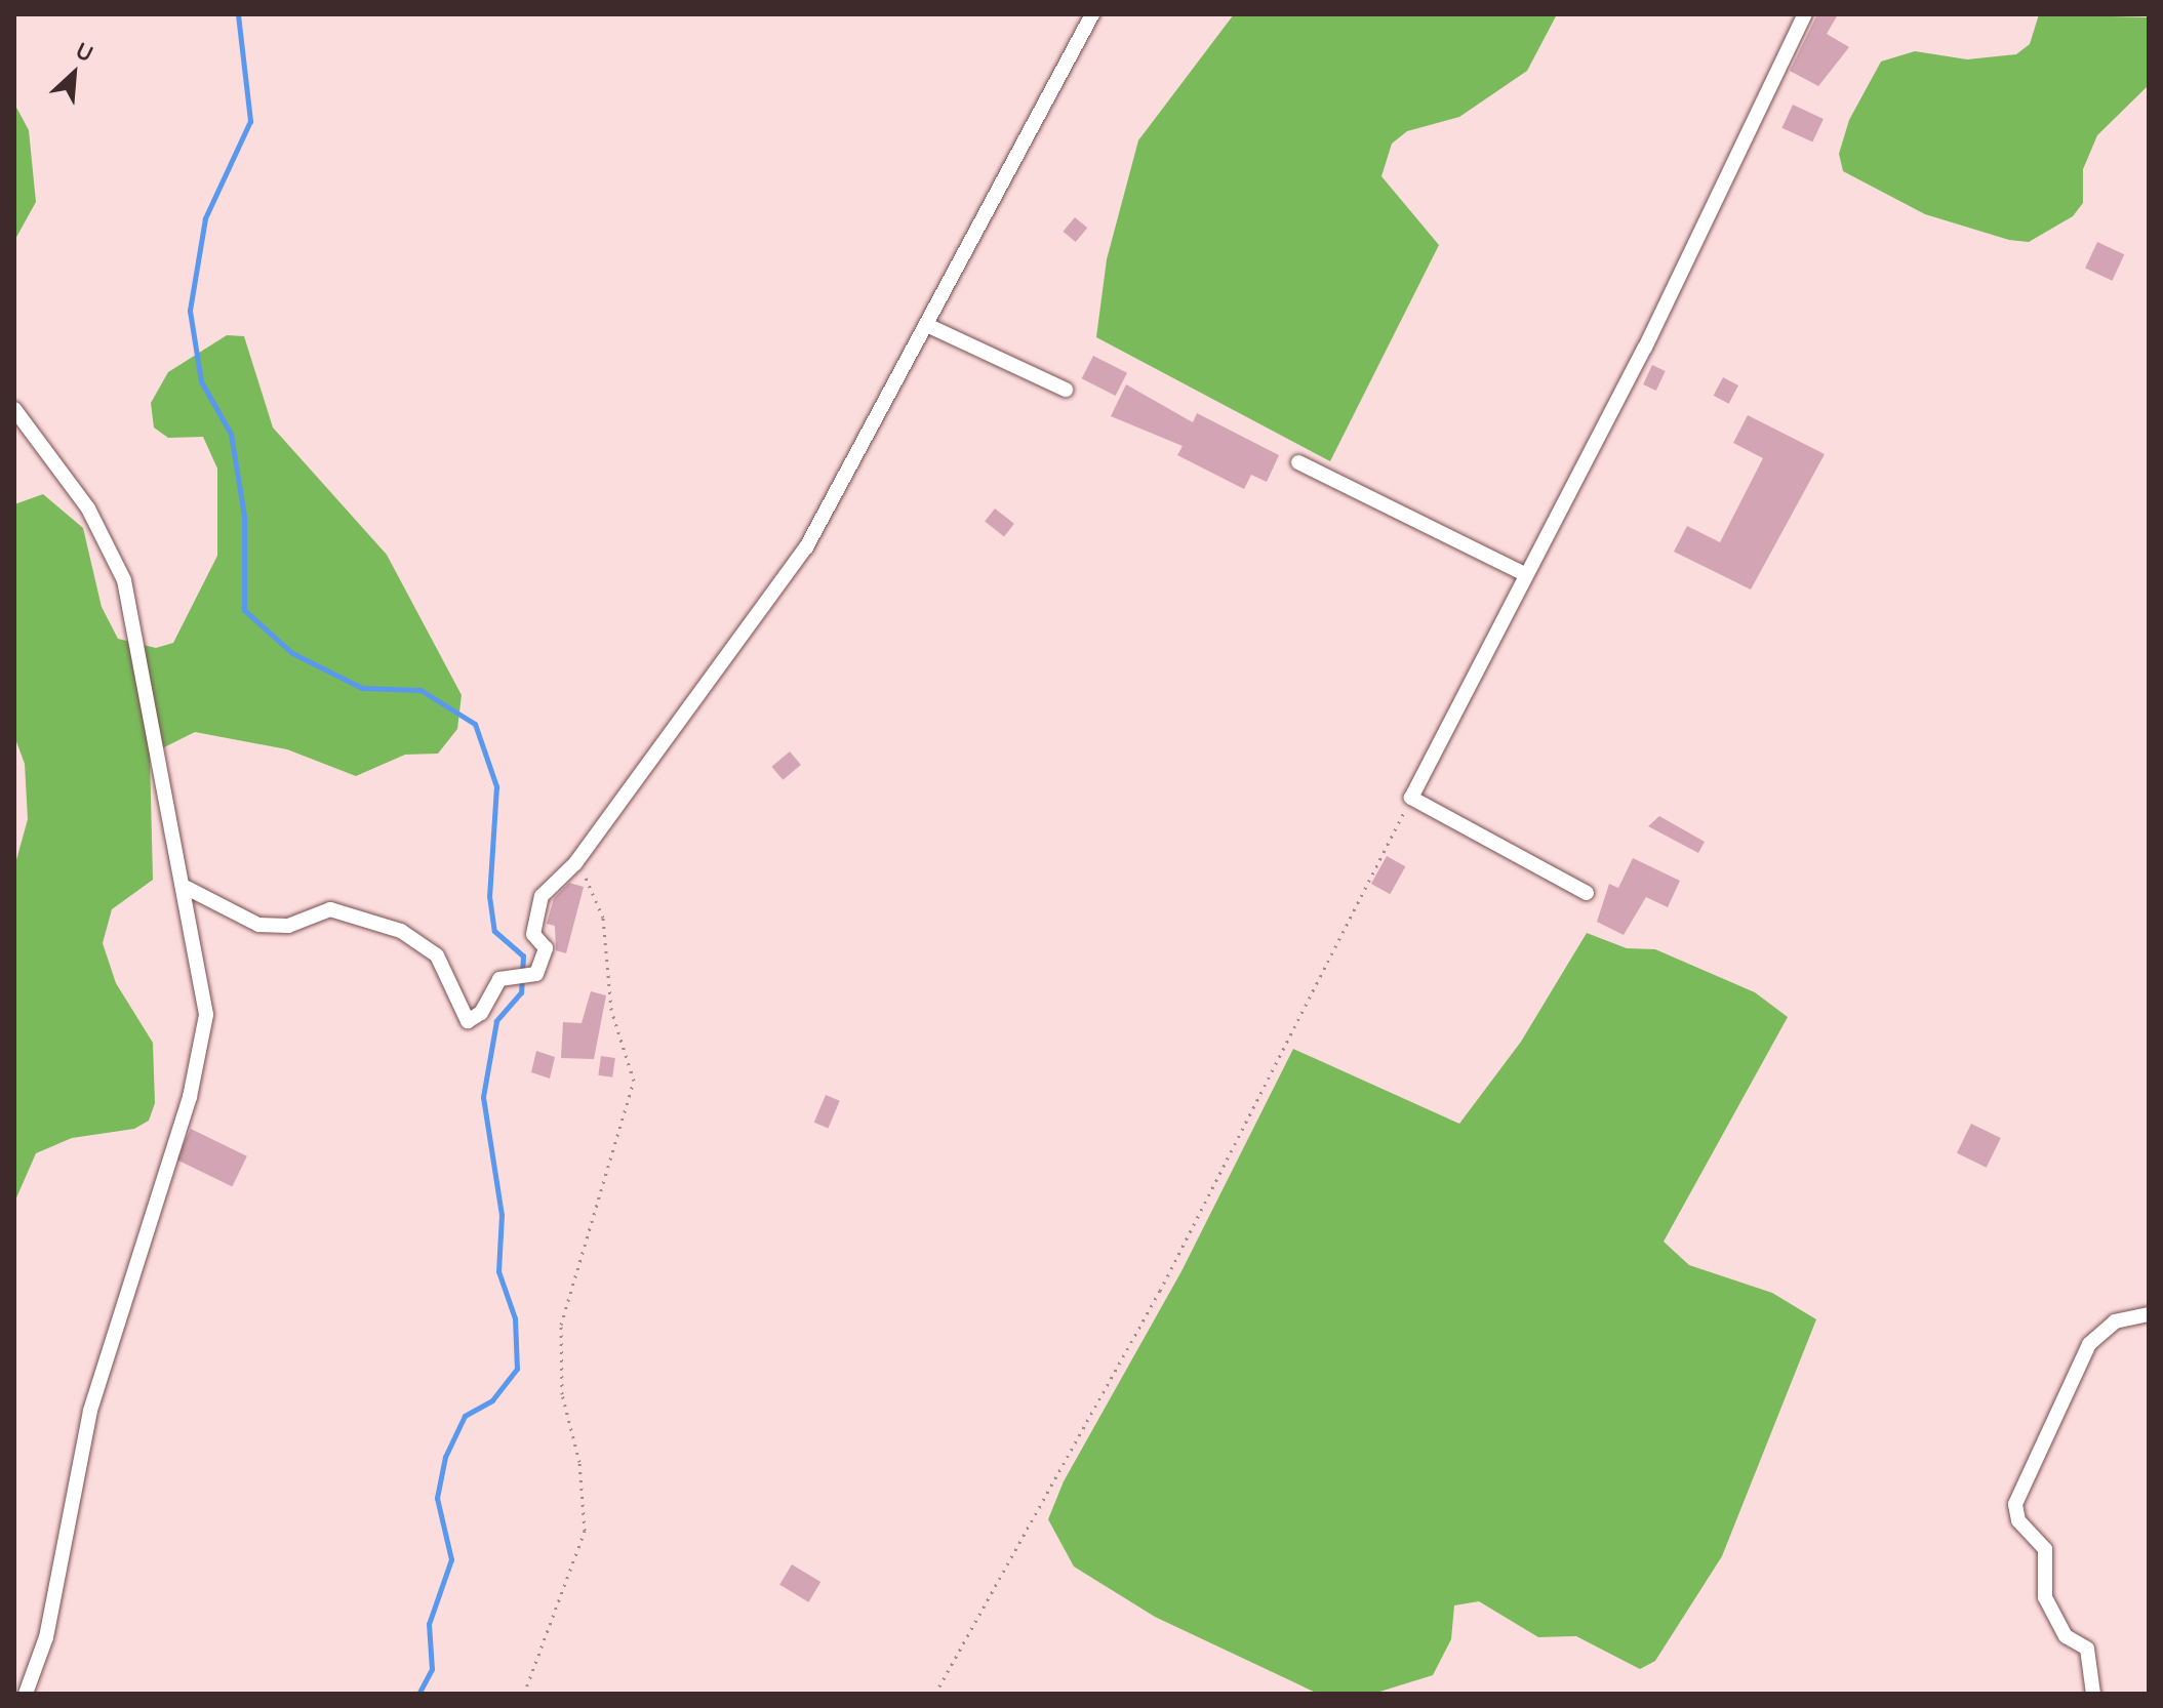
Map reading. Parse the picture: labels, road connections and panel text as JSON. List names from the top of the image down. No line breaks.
{"north":"top right"}
